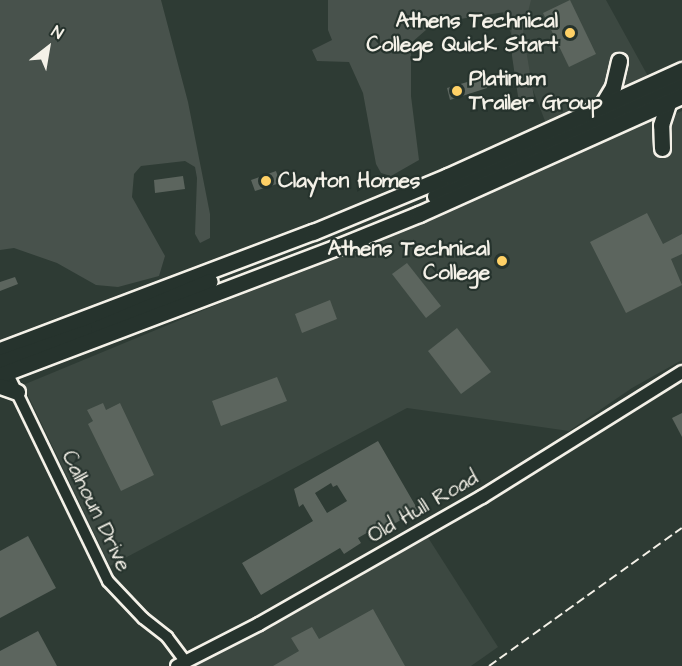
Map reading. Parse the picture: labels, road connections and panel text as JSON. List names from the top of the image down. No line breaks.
{"streets":{"main road":["Old Hull Road"],"street":["Calhoun Drive"]},"crossings":[["Old Hull Road","Calhoun Drive"]],"places":["Athens Technical College Quick Start","Platinum Trailer Group","Clayton Homes","Athens Technical College"],"north":"top right"}
